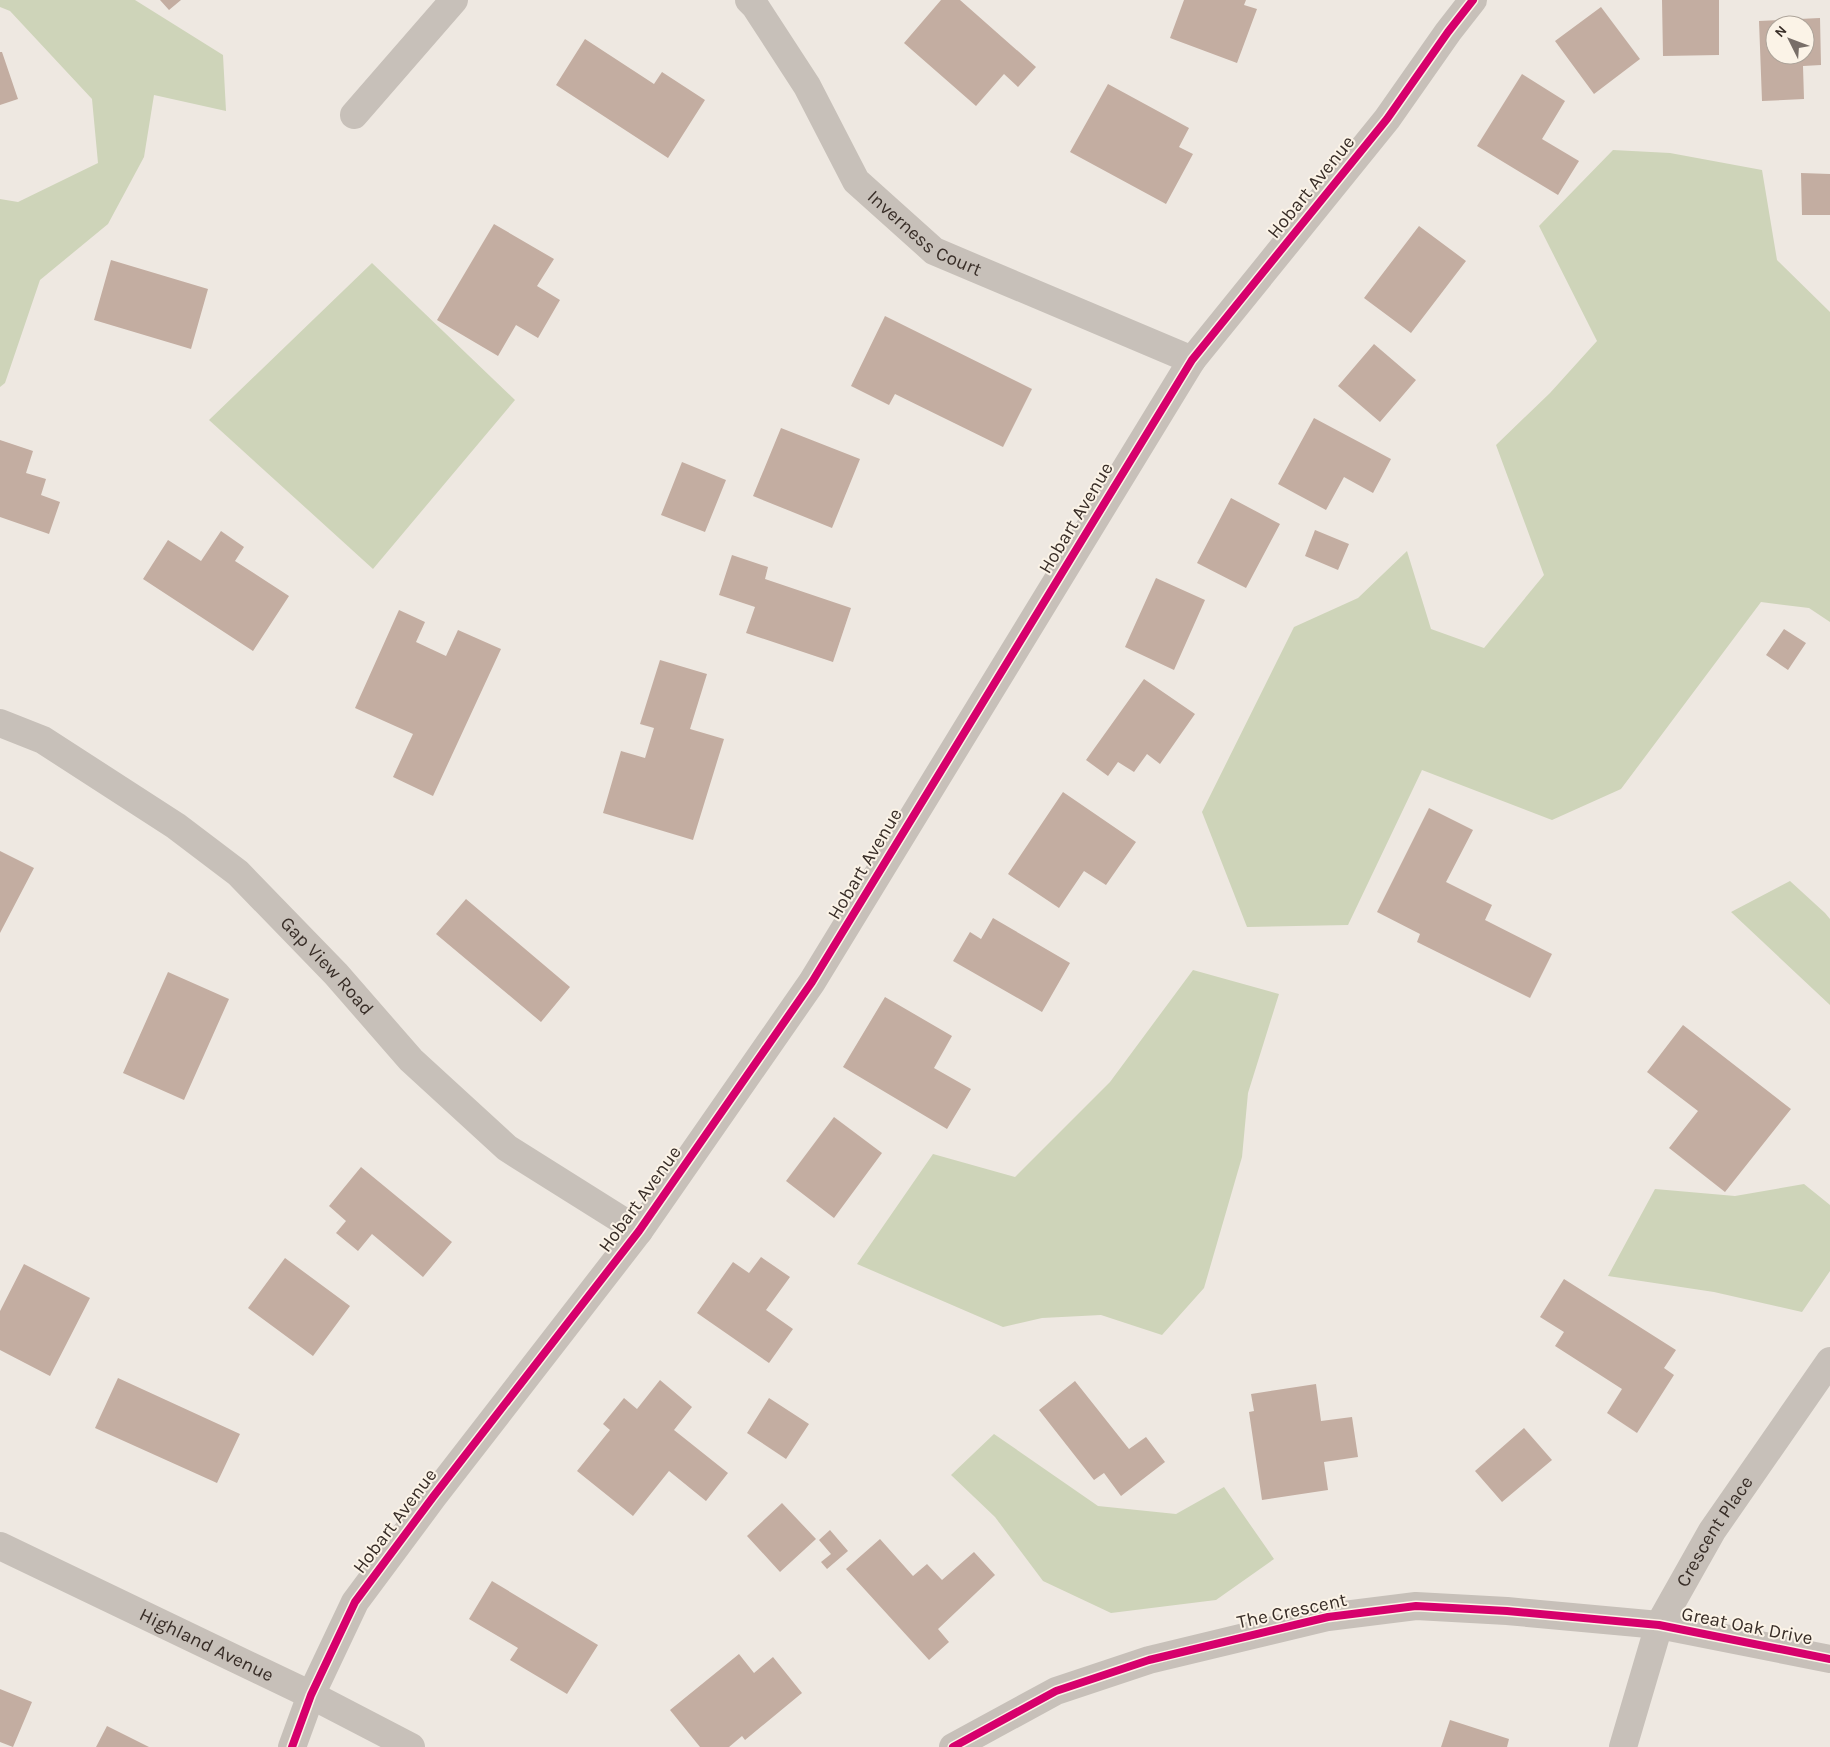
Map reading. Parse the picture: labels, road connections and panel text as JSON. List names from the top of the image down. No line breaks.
{"streets":{"street":["Hobart Avenue","Inverness Court","Gap View Road","Crescent Place","The Crescent","Great Oak Drive","Highland Avenue"]},"crossings":[["Hobart Avenue","Inverness Court"],["Hobart Avenue","Gap View Road"],["Hobart Avenue","Highland Avenue"],["Crescent Place","The Crescent"],["Crescent Place","Great Oak Drive"],["The Crescent","Great Oak Drive"]],"north":"top left"}
